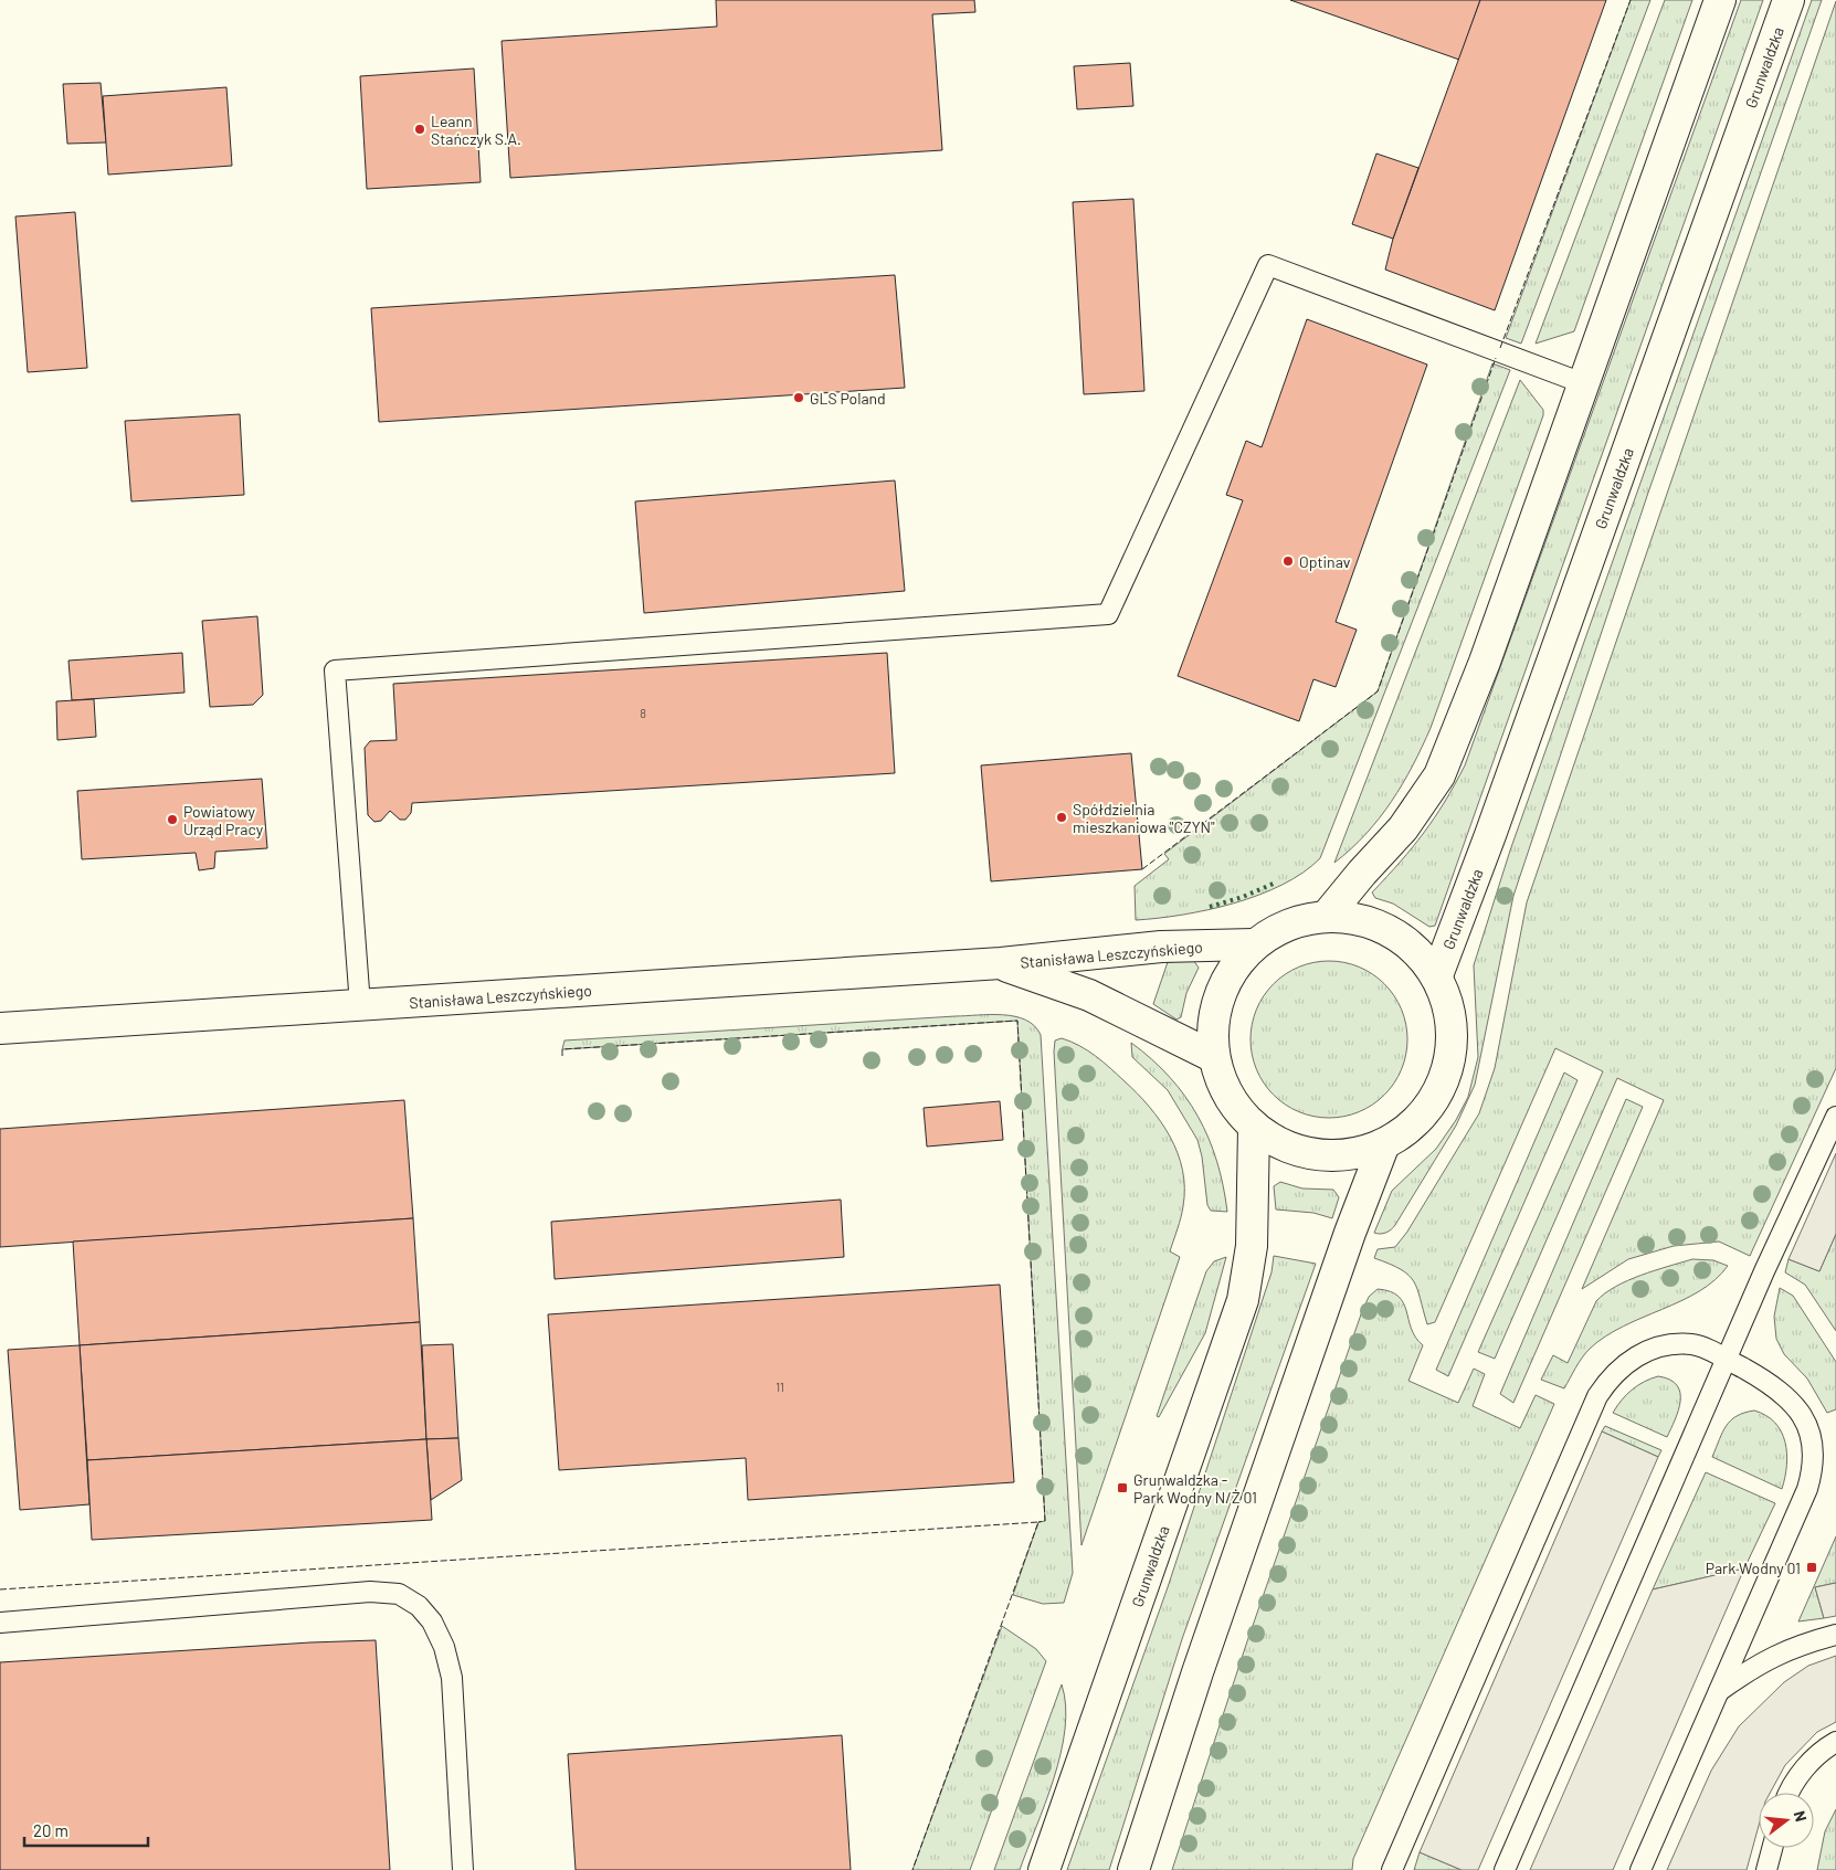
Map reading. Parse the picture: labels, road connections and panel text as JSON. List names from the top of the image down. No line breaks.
{"streets":{"street":["Grunwaldzka","Stanisława Leszczyńskiego"]},"places":{"other":["Leann Stańczyk S.A.","GLS Poland","Optinav","Spółdzielnia mieszkaniowa \"CZYN\"","Powiatowy Urząd Pracy"],"transit":["Grunwaldzka - Park Wodny N/Ż 01","Park Wodny 01"]},"house_numbers":["8","11"],"scale_bar":"20 m","north":"right"}
